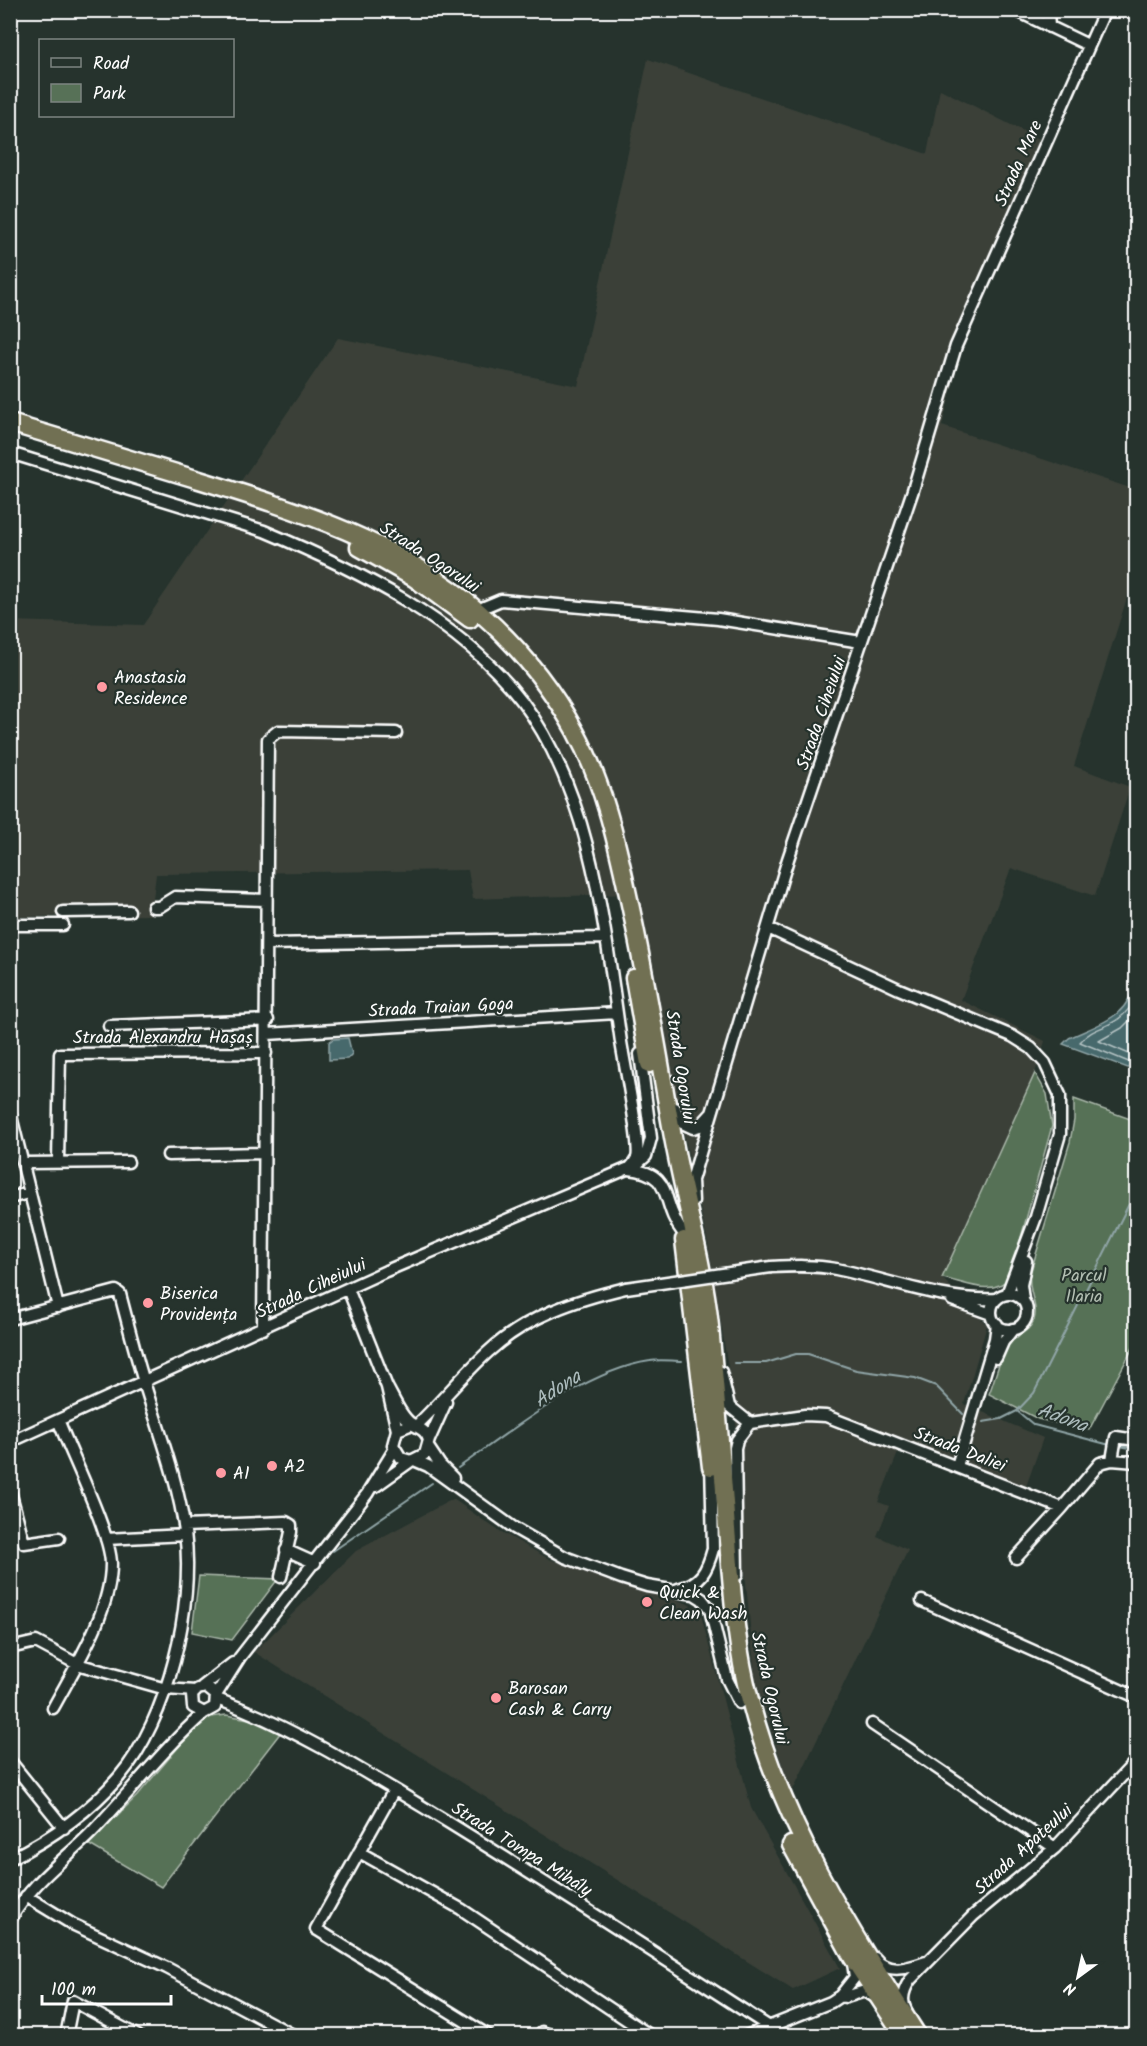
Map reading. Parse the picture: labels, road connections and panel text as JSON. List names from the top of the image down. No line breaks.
{"streets":{"highway":["Strada Ogorului"],"street":["Strada Mare","Strada Ciheiului","Strada Traian Goga","Strada Alexandru Hașaș","Strada Daliei","Strada Tompa Mihály","Strada Apateului"]},"crossings":[["Strada Mare","Strada Ciheiului"],["Strada Ogorului","Strada Ciheiului"],["Strada Ogorului","Strada Apateului"]],"water":["Adona"],"parks":["Parcul Ilaria"],"places":["Anastasia Residence","Biserica Providența","A2","A1","Quick & Clean Wash","Barosan Cash & Carry"],"legend":["Road","Park"],"scale_bar":"100 m","north":"bottom left"}
